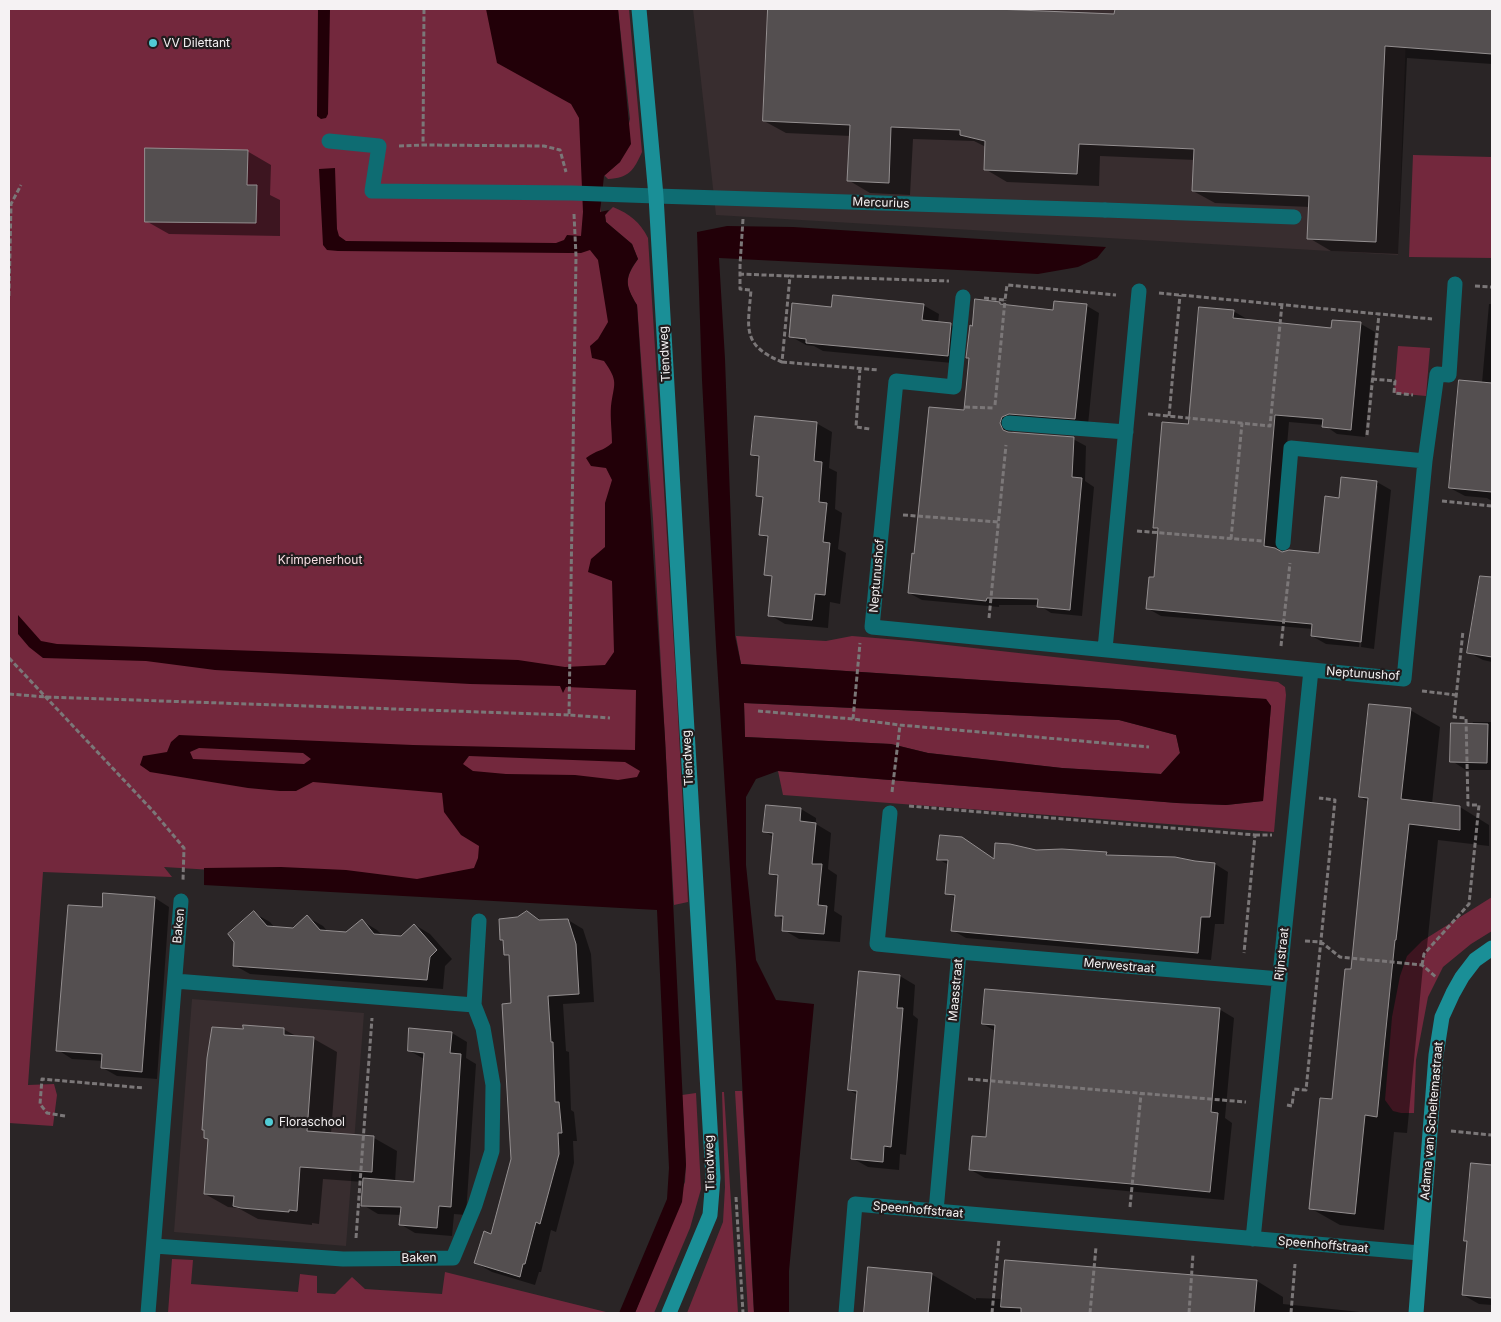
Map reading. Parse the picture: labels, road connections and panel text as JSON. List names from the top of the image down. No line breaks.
{"streets":{"street":["Mercurius","Tiendweg","Neptunushof","Baken","Rijnstraat","Merwestraat","Maasstraat","Adama van Scheltemastraat","Speenhoffstraat"]},"crossings":[["Mercurius","Tiendweg"],["Neptunushof","Rijnstraat"],["Rijnstraat","Merwestraat"],["Rijnstraat","Speenhoffstraat"],["Merwestraat","Maasstraat"],["Maasstraat","Speenhoffstraat"],["Adama van Scheltemastraat","Speenhoffstraat"]],"parks":["Krimpenerhout"],"places":["VV Dilettant","Floraschool"]}
